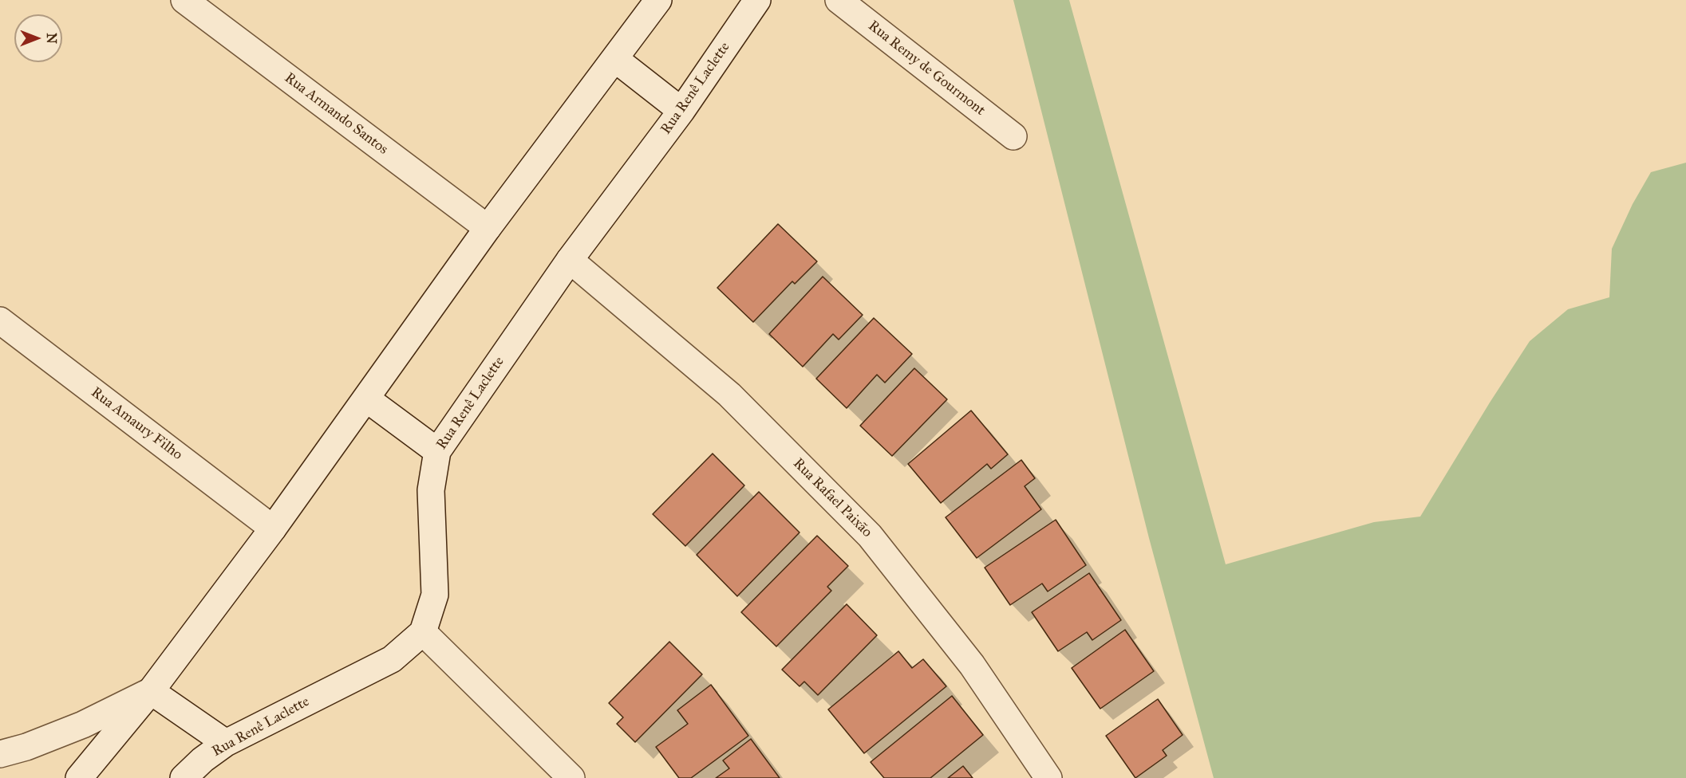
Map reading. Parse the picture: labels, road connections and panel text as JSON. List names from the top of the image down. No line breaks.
{"streets":{"street":["Rua Remy de Gourmont","Rua Renê Laclette","Rua Armando Santos","Rua Amaury Filho","Rua Rafael Paixão"]},"crossings":[["Rua Renê Laclette","Rua Rafael Paixão"]],"north":"right"}
